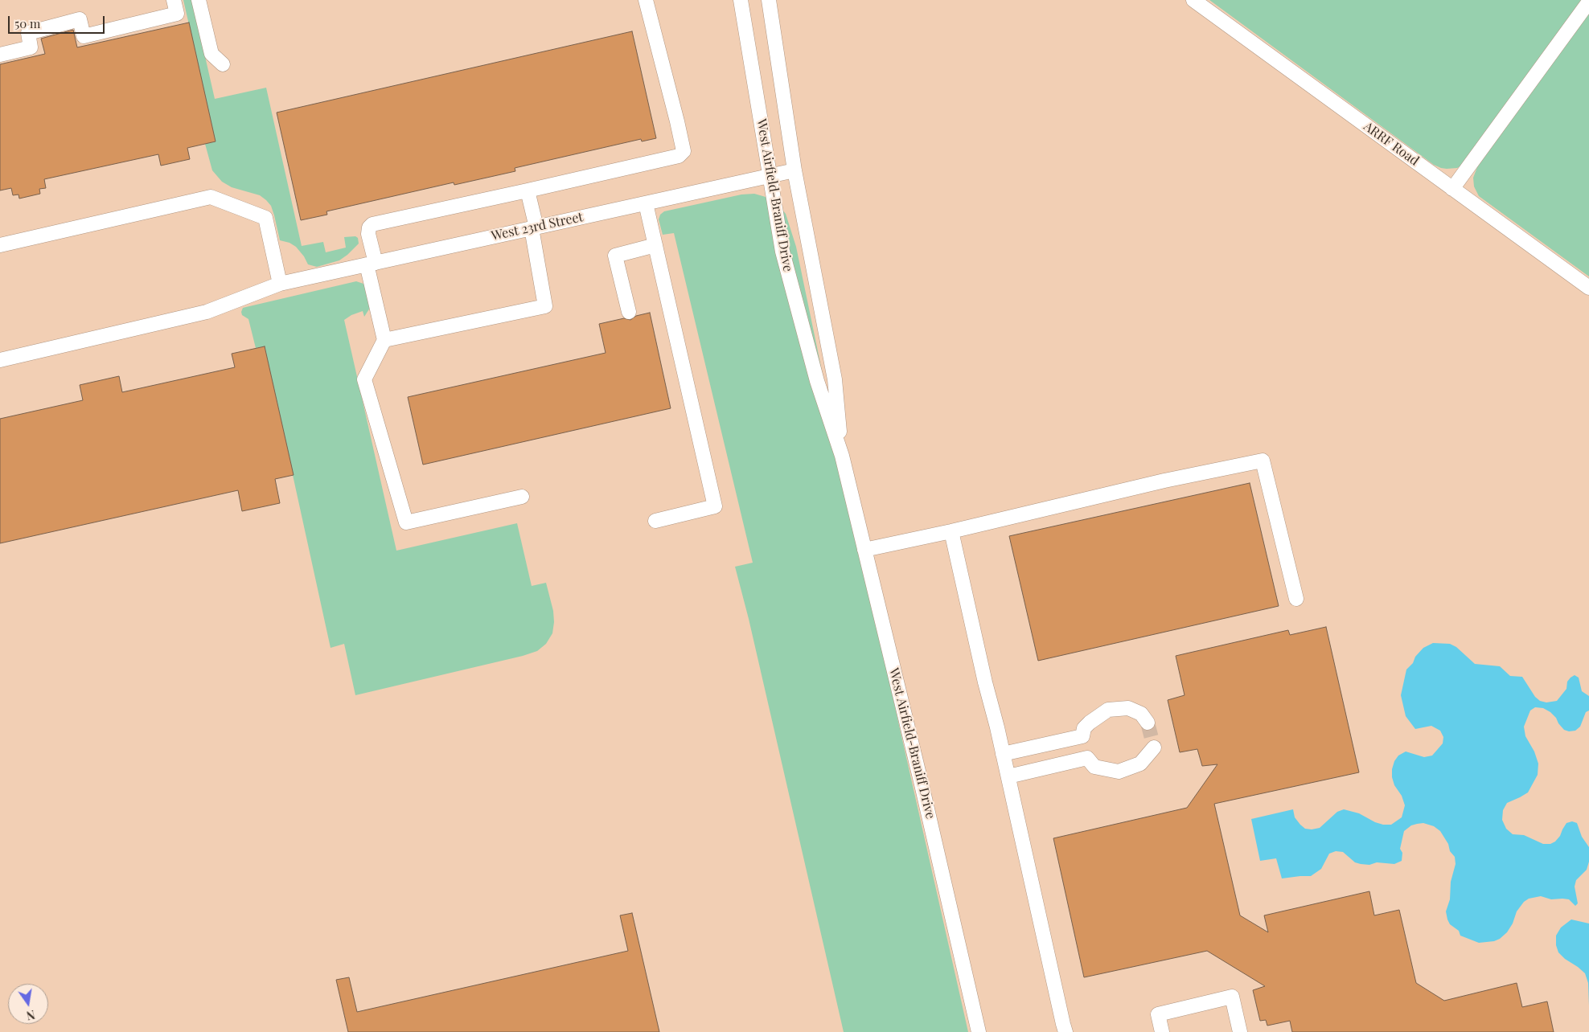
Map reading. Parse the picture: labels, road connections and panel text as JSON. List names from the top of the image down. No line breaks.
{"streets":{"street":["ARRF Road","West Airfield-Braniff Drive","West 23rd Street"]},"crossings":[["West Airfield-Braniff Drive","West 23rd Street"]],"scale_bar":"50 m","north":"bottom"}
